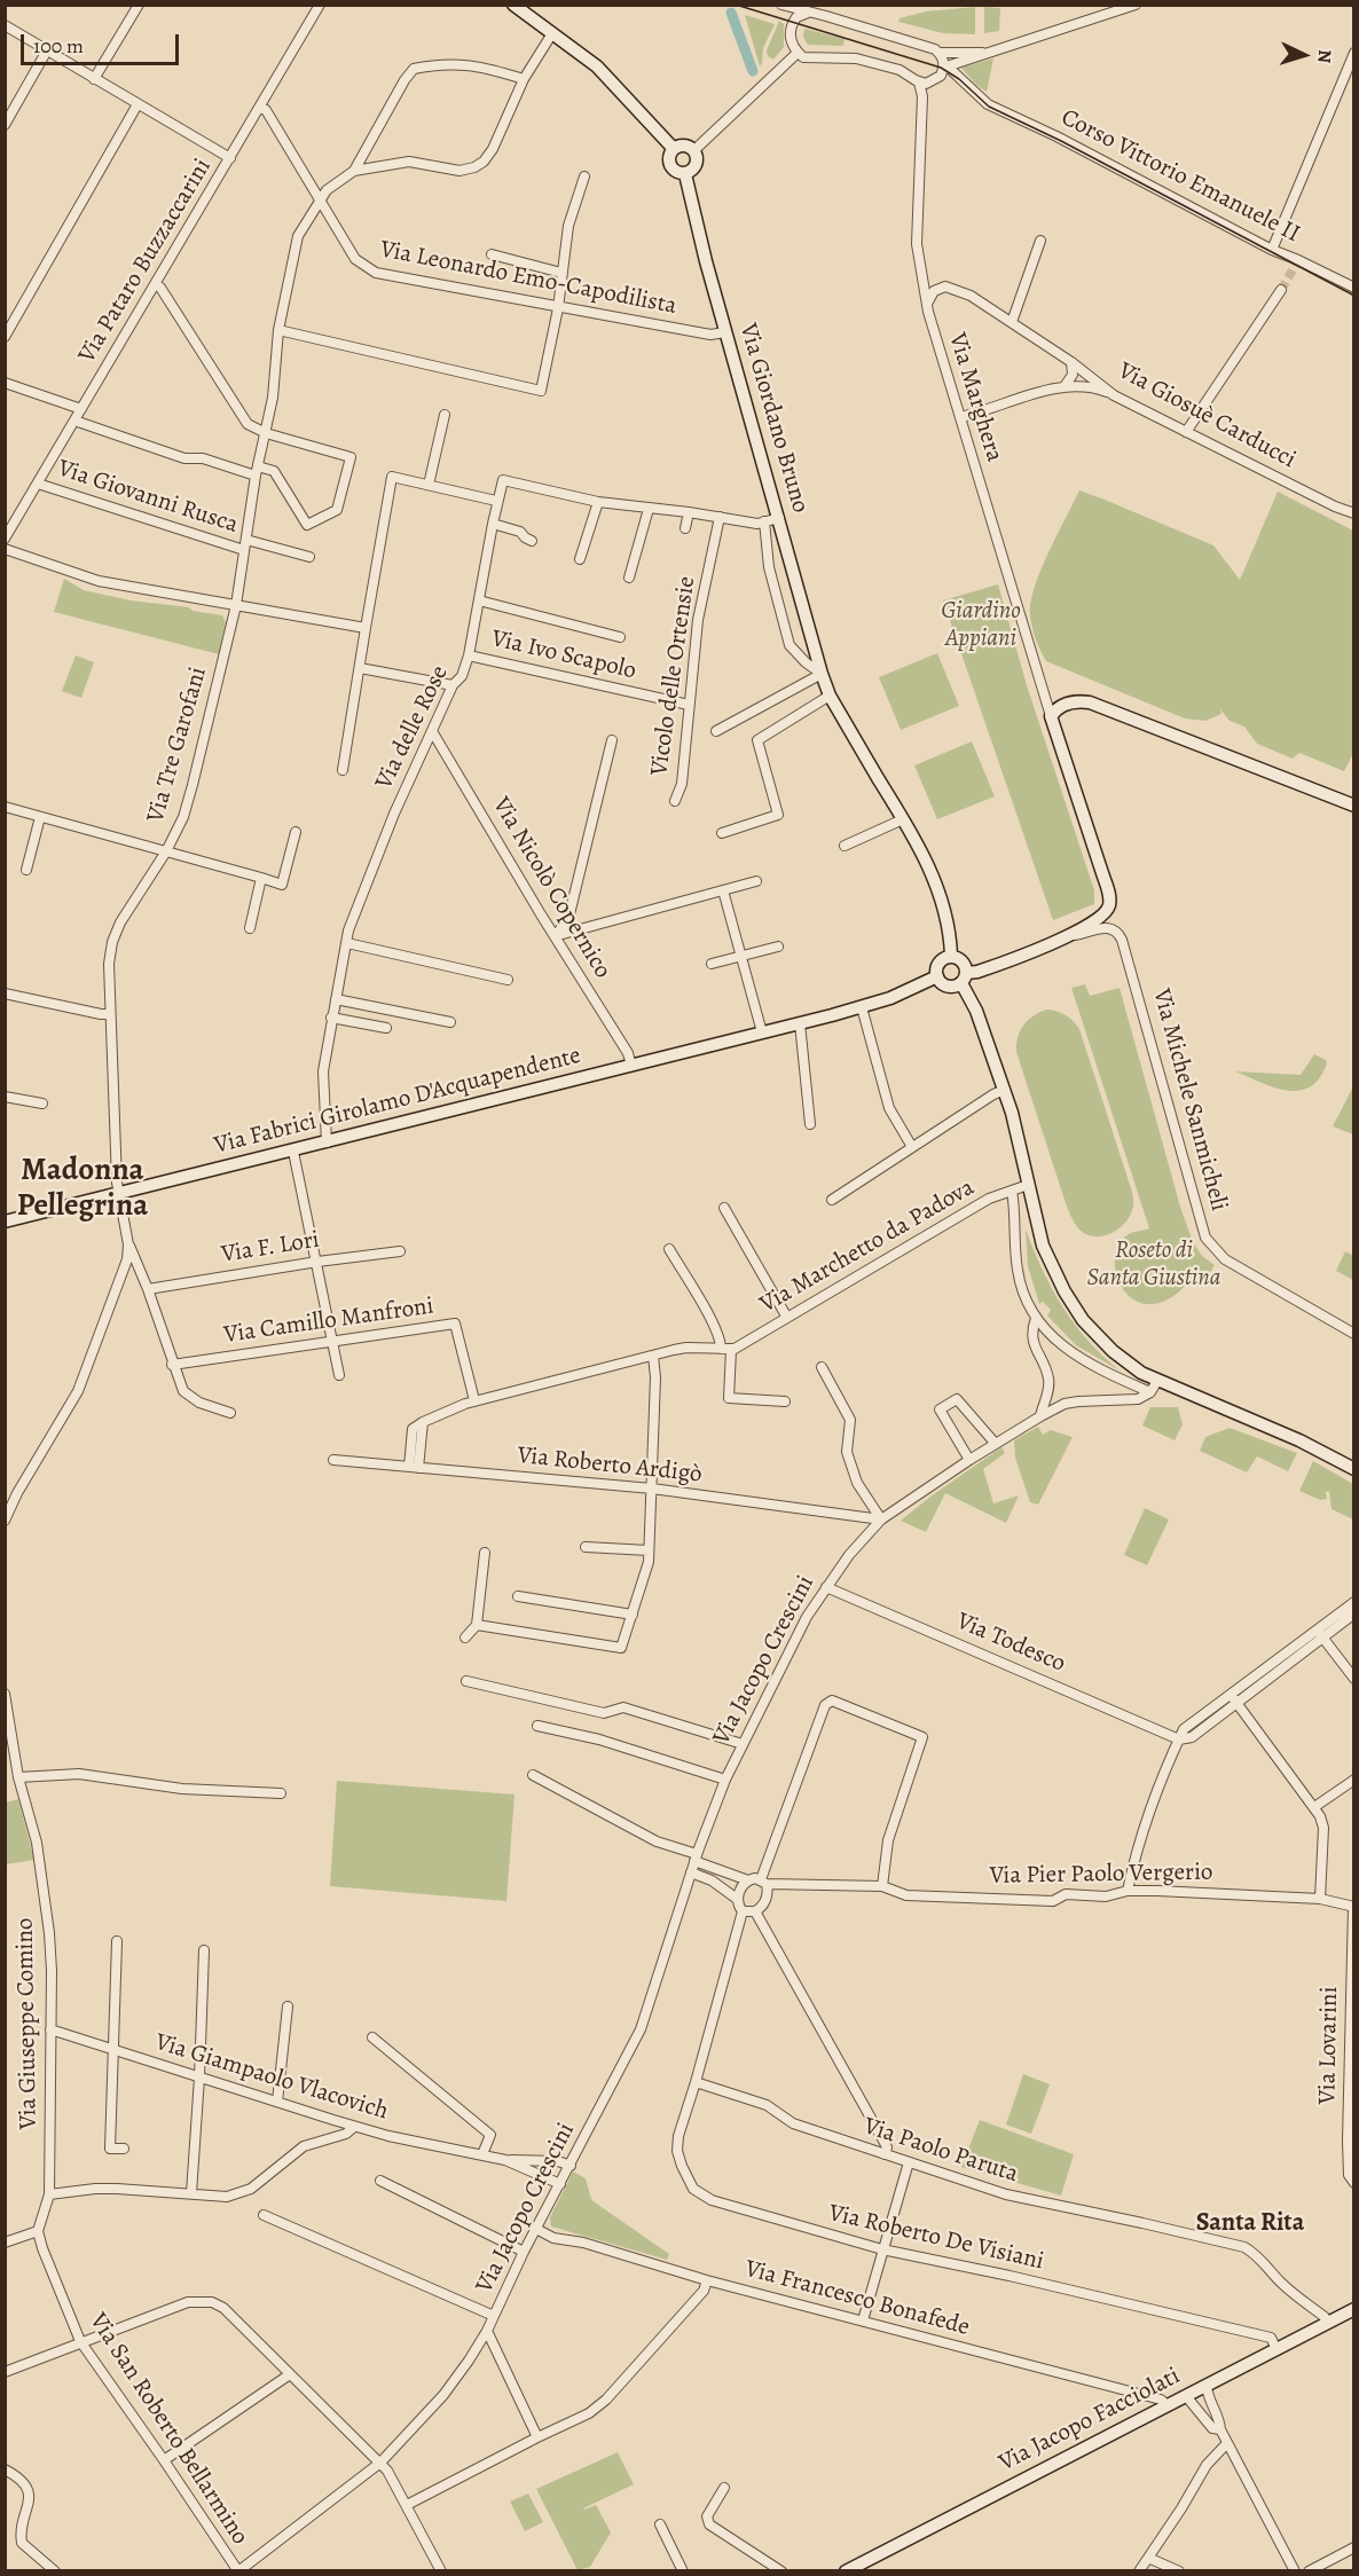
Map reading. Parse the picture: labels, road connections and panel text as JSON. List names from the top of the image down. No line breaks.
{"streets":{"main road":["Via Giordano Bruno","Via Fabrici Girolamo D'Acquapendente","Via Jacopo Facciolati"],"street":["Corso Vittorio Emanuele II","Via Pataro Buzzaccarini","Via Leonardo Emo-Capodilista","Via Marghera","Via Giosuè Carducci","Via Giovanni Rusca","Via Ivo Scapolo","Vicolo delle Ortensie","Via delle Rose","Via Tre Garofani","Via Nicolò Copernico","Via Michele Sanmicheli","Via Marchetto da Padova","Via F. Lori","Via Camillo Manfroni","Via Roberto Ardigò","Via Todesco","Via Jacopo Crescini","Via Pier Paolo Vergerio","Via Giuseppe Comino","Via Lovarini","Via Giampaolo Vlacovich","Via Paolo Paruta","Via Roberto De Visiani","Via Francesco Bonafede","Via San Roberto Bellarmino"]},"crossings":[["Via Pataro Buzzaccarini","Via Leonardo Emo-Capodilista"],["Via Pataro Buzzaccarini","Via Giovanni Rusca"],["Via Leonardo Emo-Capodilista","Via Giordano Bruno"],["Via Leonardo Emo-Capodilista","Via Tre Garofani"],["Via Marghera","Via Giosuè Carducci"],["Via Giordano Bruno","Via Fabrici Girolamo D'Acquapendente"],["Via Giovanni Rusca","Via Tre Garofani"],["Via Ivo Scapolo","Vicolo delle Ortensie"],["Via Ivo Scapolo","Via delle Rose"],["Via delle Rose","Via Nicolò Copernico"],["Via delle Rose","Via Fabrici Girolamo D'Acquapendente"],["Via Tre Garofani","Via Fabrici Girolamo D'Acquapendente"],["Via Nicolò Copernico","Via Fabrici Girolamo D'Acquapendente"],["Via Roberto Ardigò","Via Jacopo Crescini"],["Via Todesco","Via Jacopo Crescini"],["Via Jacopo Crescini","Via Pier Paolo Vergerio"],["Via Jacopo Crescini","Via Giampaolo Vlacovich"],["Via Jacopo Crescini","Via Francesco Bonafede"],["Via Jacopo Crescini","Via San Roberto Bellarmino"],["Via Pier Paolo Vergerio","Via Lovarini"],["Via Giuseppe Comino","Via Giampaolo Vlacovich"],["Via Giuseppe Comino","Via San Roberto Bellarmino"],["Via Paolo Paruta","Via Roberto De Visiani"],["Via Paolo Paruta","Via Jacopo Facciolati"],["Via Roberto De Visiani","Via Jacopo Facciolati"],["Via Francesco Bonafede","Via Jacopo Facciolati"]],"districts":["Madonna Pellegrina","Santa Rita"],"parks":["Giardino Appiani","Roseto di Santa Giustina"],"scale_bar":"100 m","north":"right"}
